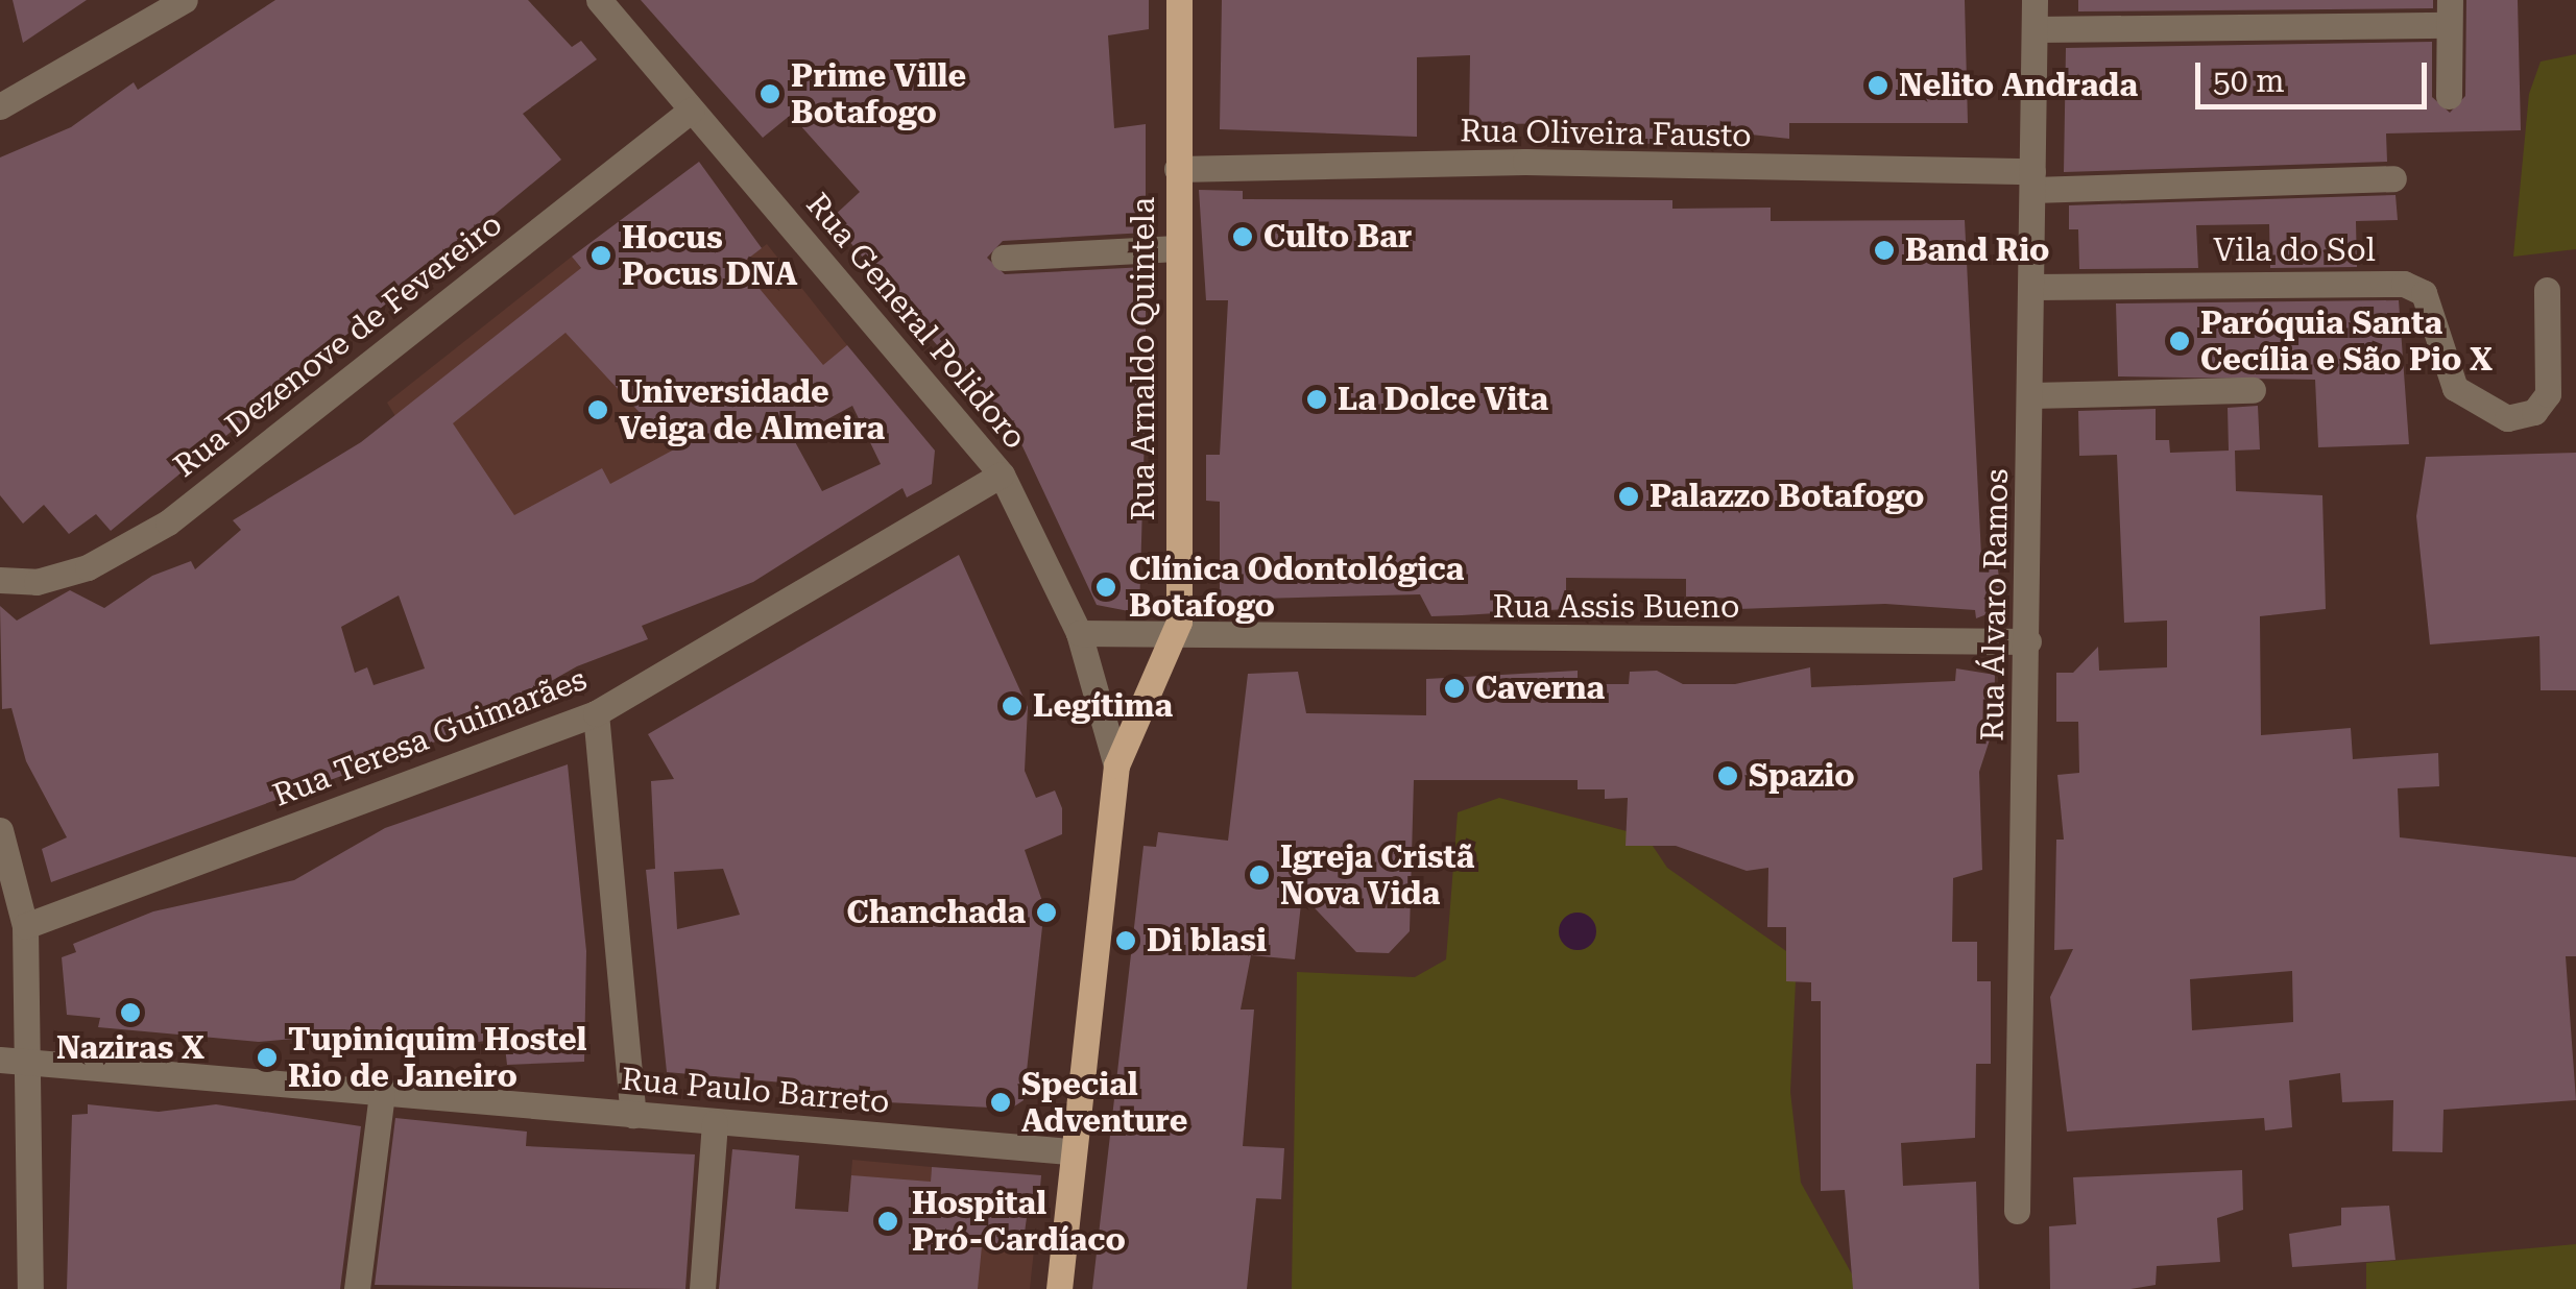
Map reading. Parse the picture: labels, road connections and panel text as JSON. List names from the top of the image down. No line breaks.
{"streets":{"main road":["Rua General Polidoro","Rua Arnaldo Quintela"],"street":["Rua Oliveira Fausto","Vila do Sol","Rua Dezenove de Fevereiro","Rua Álvaro Ramos","Rua Assis Bueno","Rua Teresa Guimarães","Rua Paulo Barreto"]},"crossings":[["Rua Oliveira Fausto","Rua Arnaldo Quintela"],["Rua Oliveira Fausto","Rua Álvaro Ramos"],["Vila do Sol","Rua Álvaro Ramos"],["Rua General Polidoro","Rua Dezenove de Fevereiro"],["Rua General Polidoro","Rua Arnaldo Quintela"],["Rua General Polidoro","Rua Assis Bueno"],["Rua General Polidoro","Rua Teresa Guimarães"],["Rua General Polidoro","Rua Paulo Barreto"],["Rua Arnaldo Quintela","Rua Assis Bueno"],["Rua Álvaro Ramos","Rua Assis Bueno"]],"places":["Nelito Andrada","Prime Ville Botafogo","Culto Bar","Band Rio","Hocus Pocus DNA","Paróquia Santa Cecília e São Pio X","La Dolce Vita","Universidade Veiga de Almeira","Palazzo Botafogo","Clínica Odontológica Botafogo","Caverna","Legítima","Spazio","Igreja Cristã Nova Vida","Chanchada","Di blasi","Naziras X","Tupiniquim Hostel Rio de Janeiro","Special Adventure","Hospital Pró-Cardíaco"],"scale_bar":"50 m"}
